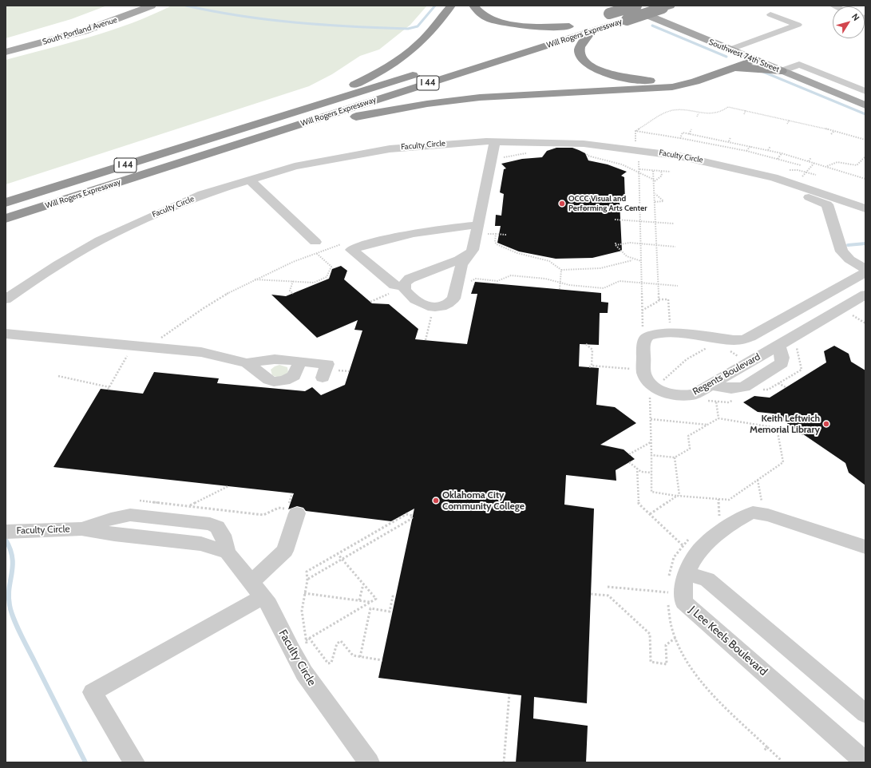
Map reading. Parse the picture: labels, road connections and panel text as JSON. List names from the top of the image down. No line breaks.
{"streets":{"highway":["Will Rogers Expressway","I 44"],"main road":["South Portland Avenue","Southwest 74th Street"],"street":["Faculty Circle","Regents Boulevard","J Lee Keels Boulevard"]},"places":["OCCC Visual and Performing Arts Center","Keith Leftwich Memorial Library","Oklahoma City Community College"],"north":"top right"}
